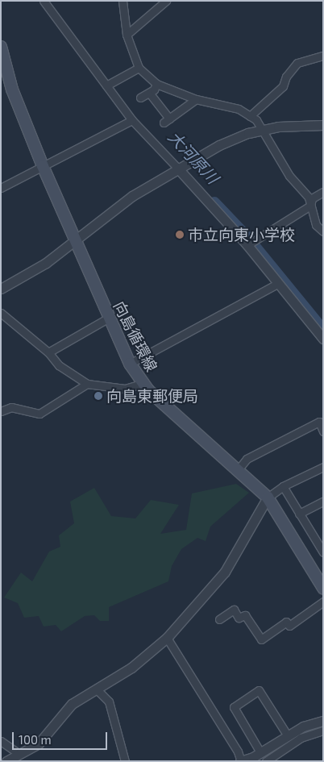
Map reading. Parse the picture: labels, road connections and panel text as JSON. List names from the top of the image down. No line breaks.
{"streets":{"main road":["向島循環線"]},"water":["大河原川"],"places":["市立向東小学校","向島東郵便局"],"scale_bar":"100 m"}
